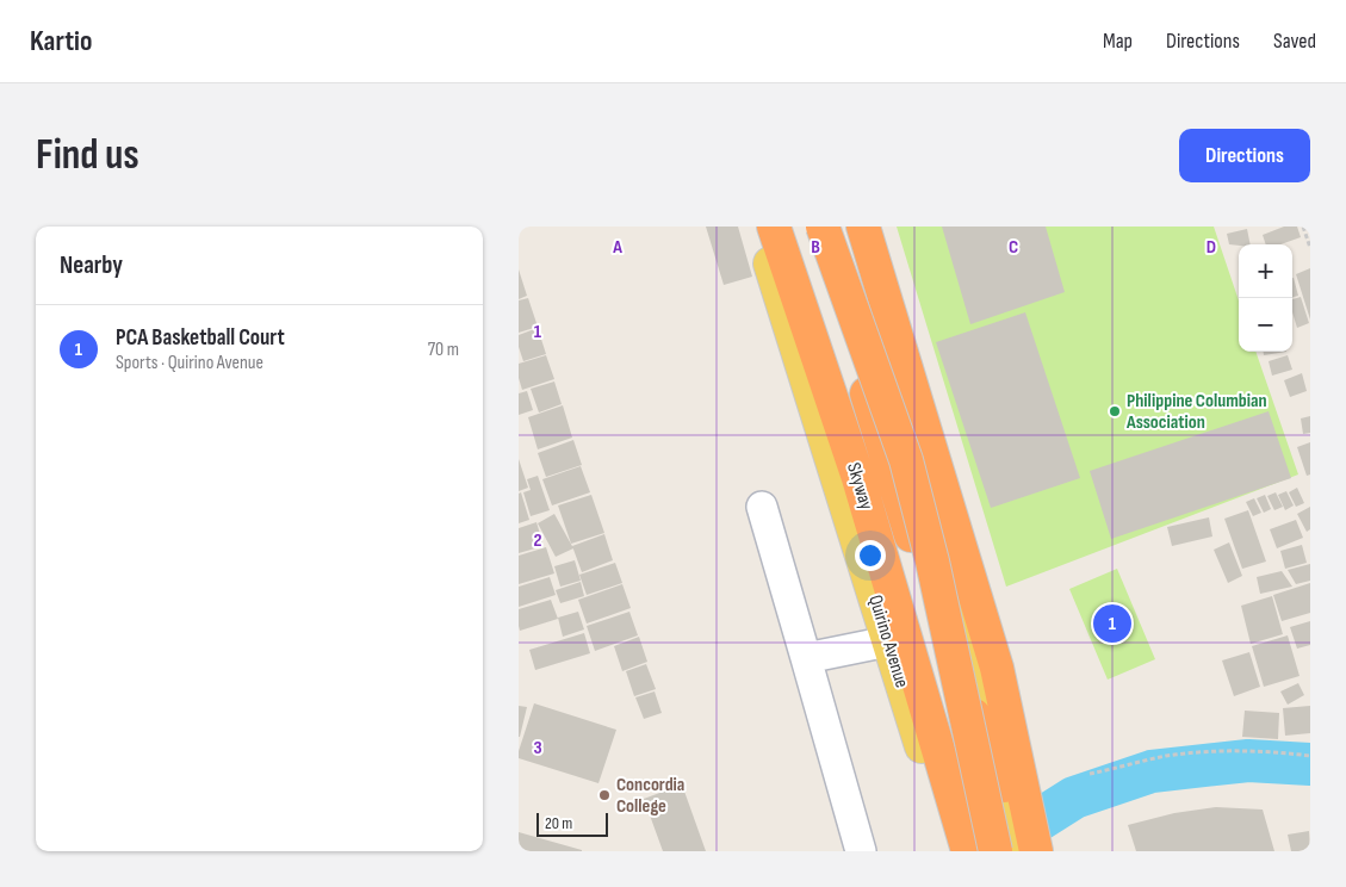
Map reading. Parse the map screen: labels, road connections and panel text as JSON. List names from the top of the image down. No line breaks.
{"streets":{"highway":["Skyway"],"main road":["Quirino Avenue"]},"places":["Philippine Columbian Association","Concordia College"],"scale_bar":"20 m","page":{"header":"Kartio","nav":["Map","Directions","Saved"],"buttons":"Directions","title":"Find us","heading":"Nearby","map_buttons":["+","−"],"list":[{"mark":"1","name":"PCA Basketball Court","note":"Sports · Quirino Avenue","value":"70 m"}],"pins":"1","scale":"20 m"},"grid":{"columns":["A","B","C","D"],"rows":["1","2","3"]}}
